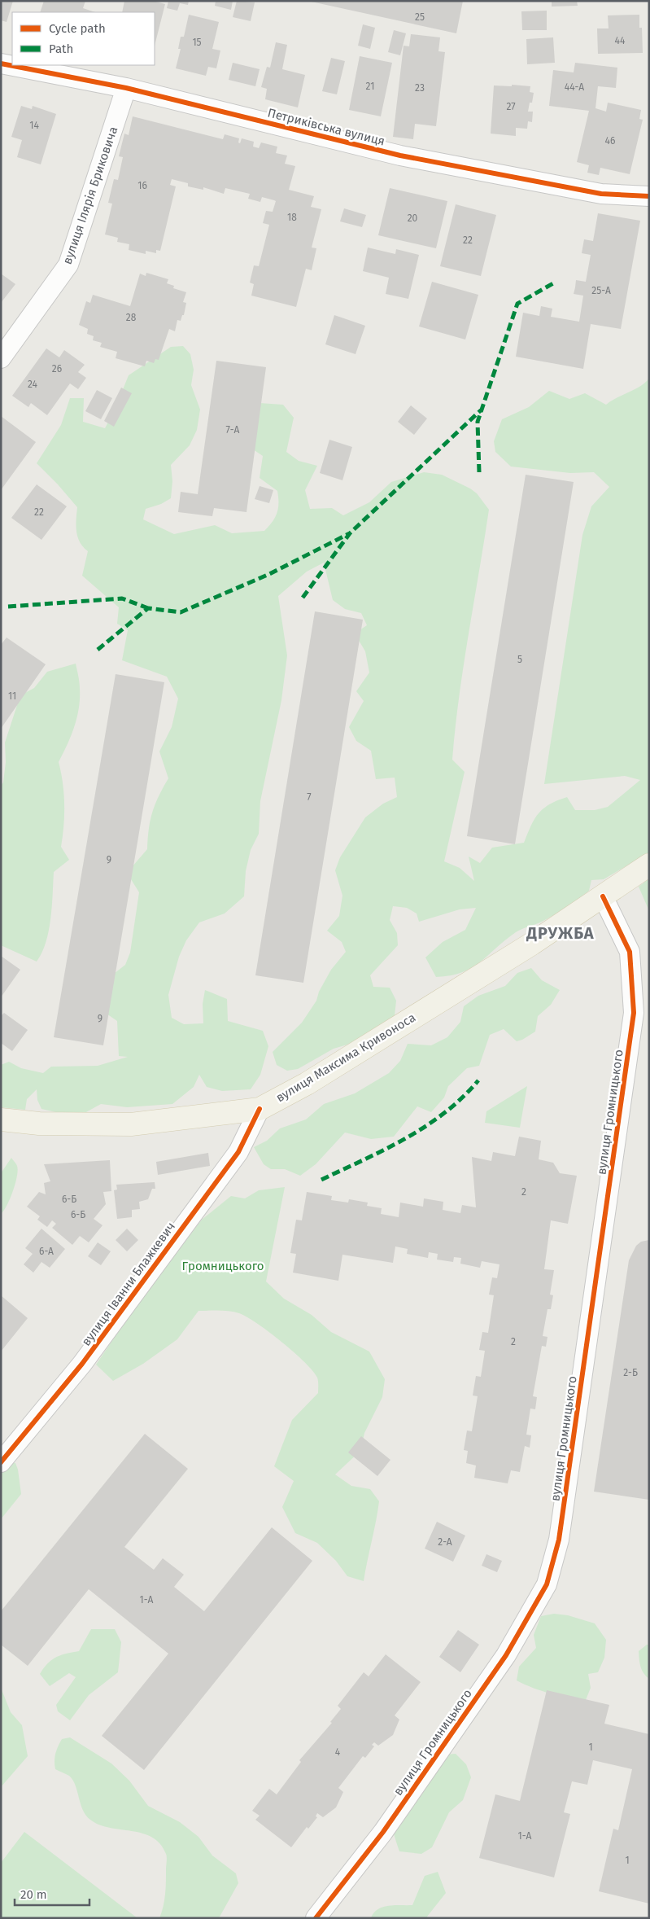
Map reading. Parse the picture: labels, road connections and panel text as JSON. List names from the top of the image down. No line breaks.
{"streets":{"main road":["вулиця Максима Кривоноса"],"street":["Петриківська вулиця","вулиця Ілярія Бриковича","вулиця Громницького","вулиця Іванни Блажкевич"]},"crossings":[["Петриківська вулиця","вулиця Ілярія Бриковича"],["вулиця Максима Кривоноса","вулиця Громницького"],["вулиця Максима Кривоноса","вулиця Іванни Блажкевич"]],"districts":["ДРУЖБА"],"parks":["Громницького"],"house_numbers":["25","44","15","21","44-А","23","27","14","46","16","18","20","22","25-А","28","26","24","7-А","22","5","11","7","9","9","2","6-Б","6-Б","6-А","2","2-Б","2-А","1-А","1","4","1-А","1"],"legend":["Cycle path","Path"],"scale_bar":"20 m"}
